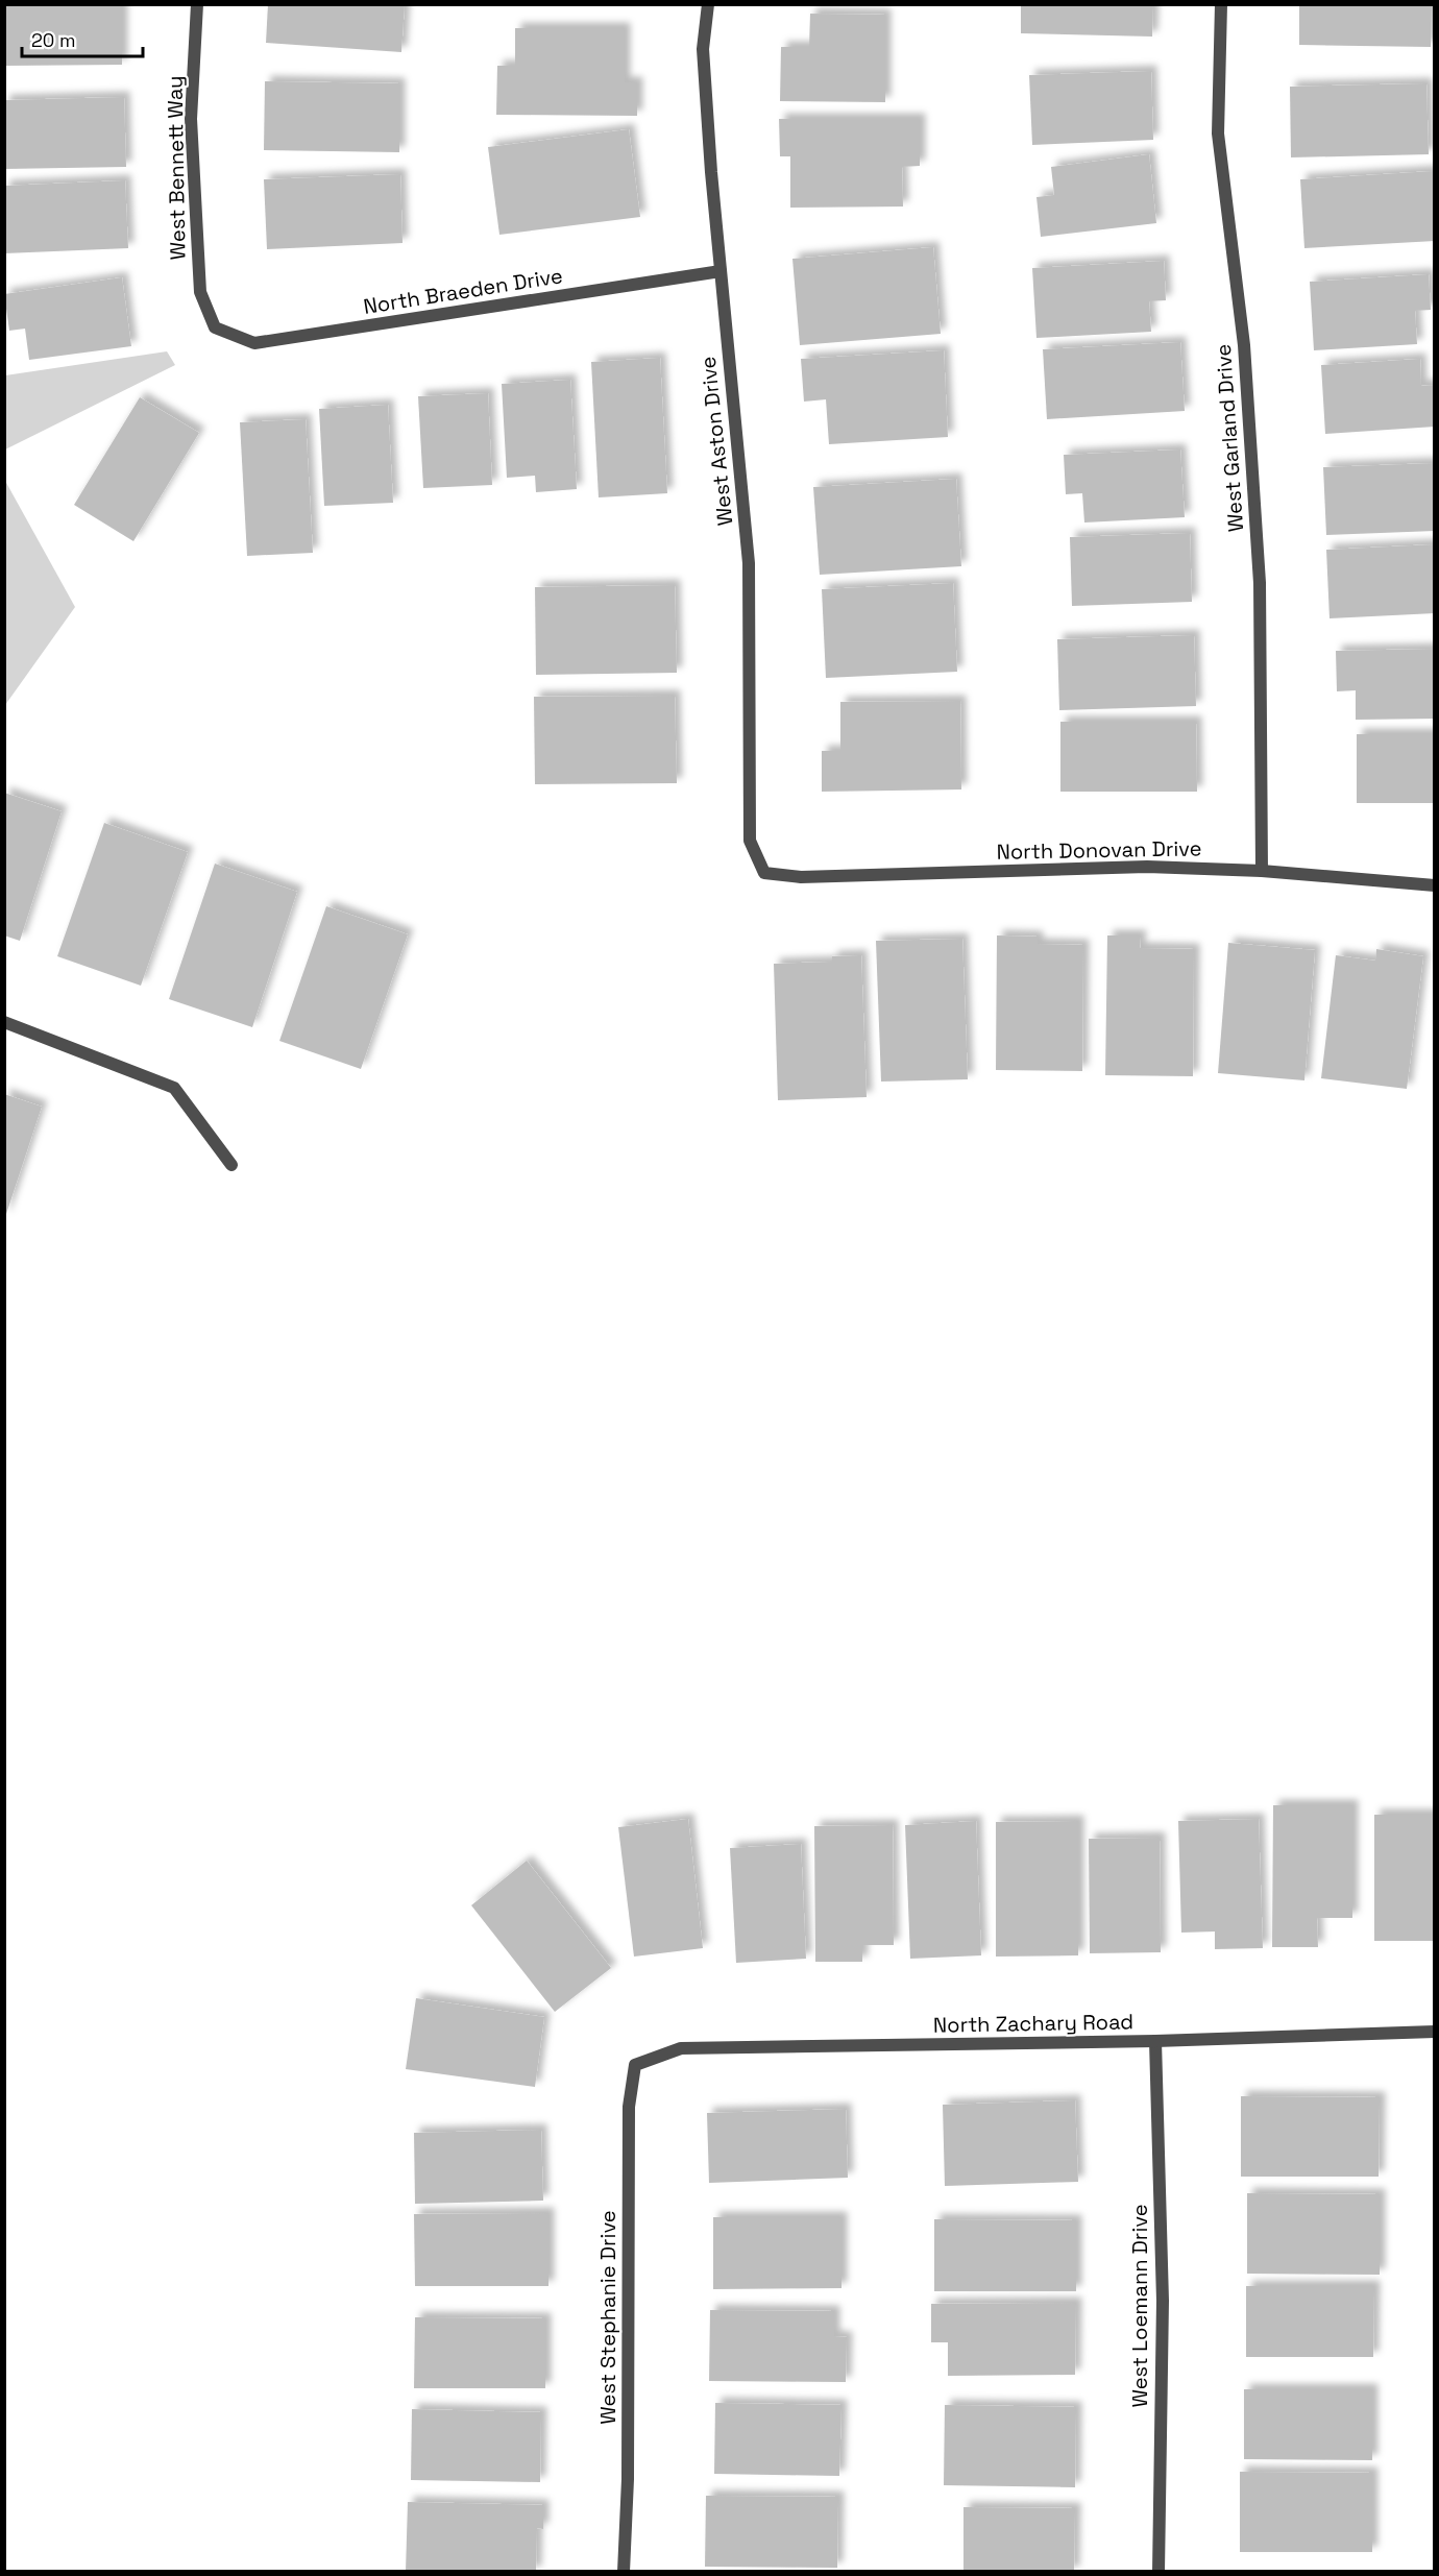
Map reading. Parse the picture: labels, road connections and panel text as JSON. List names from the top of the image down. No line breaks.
{"streets":{"street":["West Bennett Way","North Braeden Drive","West Garland Drive","West Aston Drive","North Donovan Drive","North Zachary Road","West Loemann Drive","West Stephanie Drive"]},"crossings":[["West Bennett Way","North Braeden Drive"],["North Braeden Drive","West Aston Drive"],["West Garland Drive","North Donovan Drive"],["West Aston Drive","North Donovan Drive"],["North Zachary Road","West Loemann Drive"],["North Zachary Road","West Stephanie Drive"]],"scale_bar":"20 m"}
